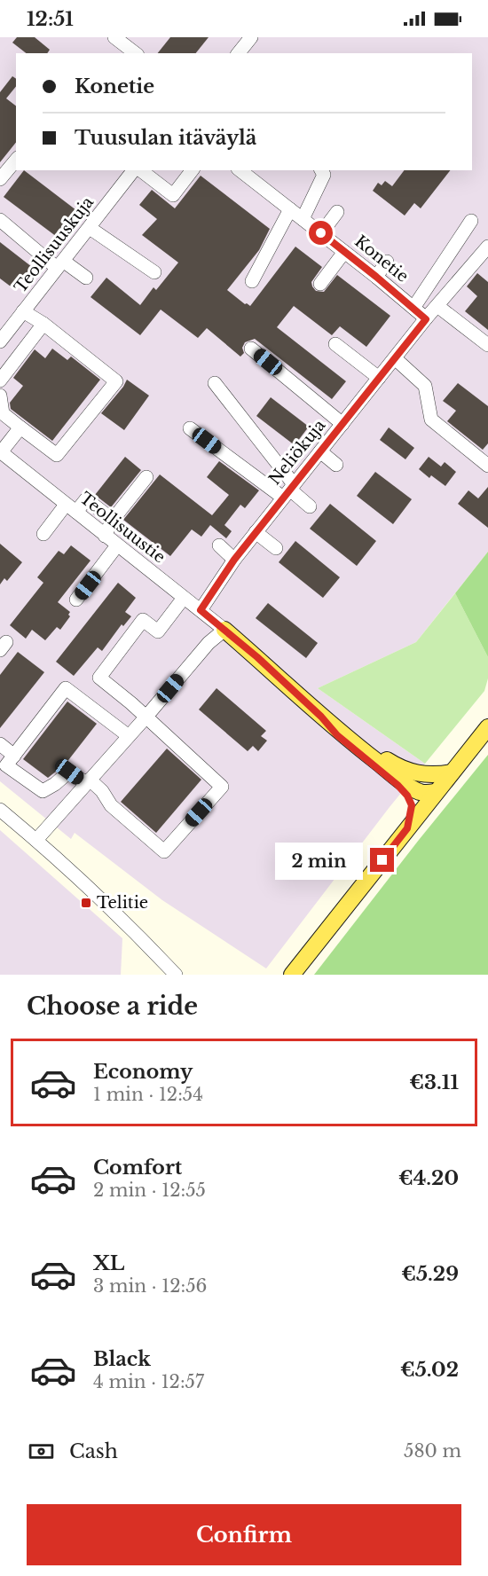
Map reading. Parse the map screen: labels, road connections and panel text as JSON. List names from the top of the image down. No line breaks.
{"streets":{"street":["Teollisuuskuja","Konetie","Neliökuja","Teollisuustie"]},"crossings":[["Konetie","Neliökuja"],["Neliökuja","Teollisuustie"]],"places":{"transit":["Telitie"]},"page":{"status":"12:51","banner":["Konetie","Tuusulan itäväylä"],"bubble":"2 min","heading":"Choose a ride","list":[{"name":"Economy","note":"1 min · 12:54","value":"€3.11"},{"name":"Comfort","note":"2 min · 12:55","value":"€4.20"},{"name":"XL","note":"3 min · 12:56","value":"€5.29"},{"name":"Black","note":"4 min · 12:57","value":"€5.02"}],"pay":["Cash","580 m"],"buttons":"Confirm"}}
